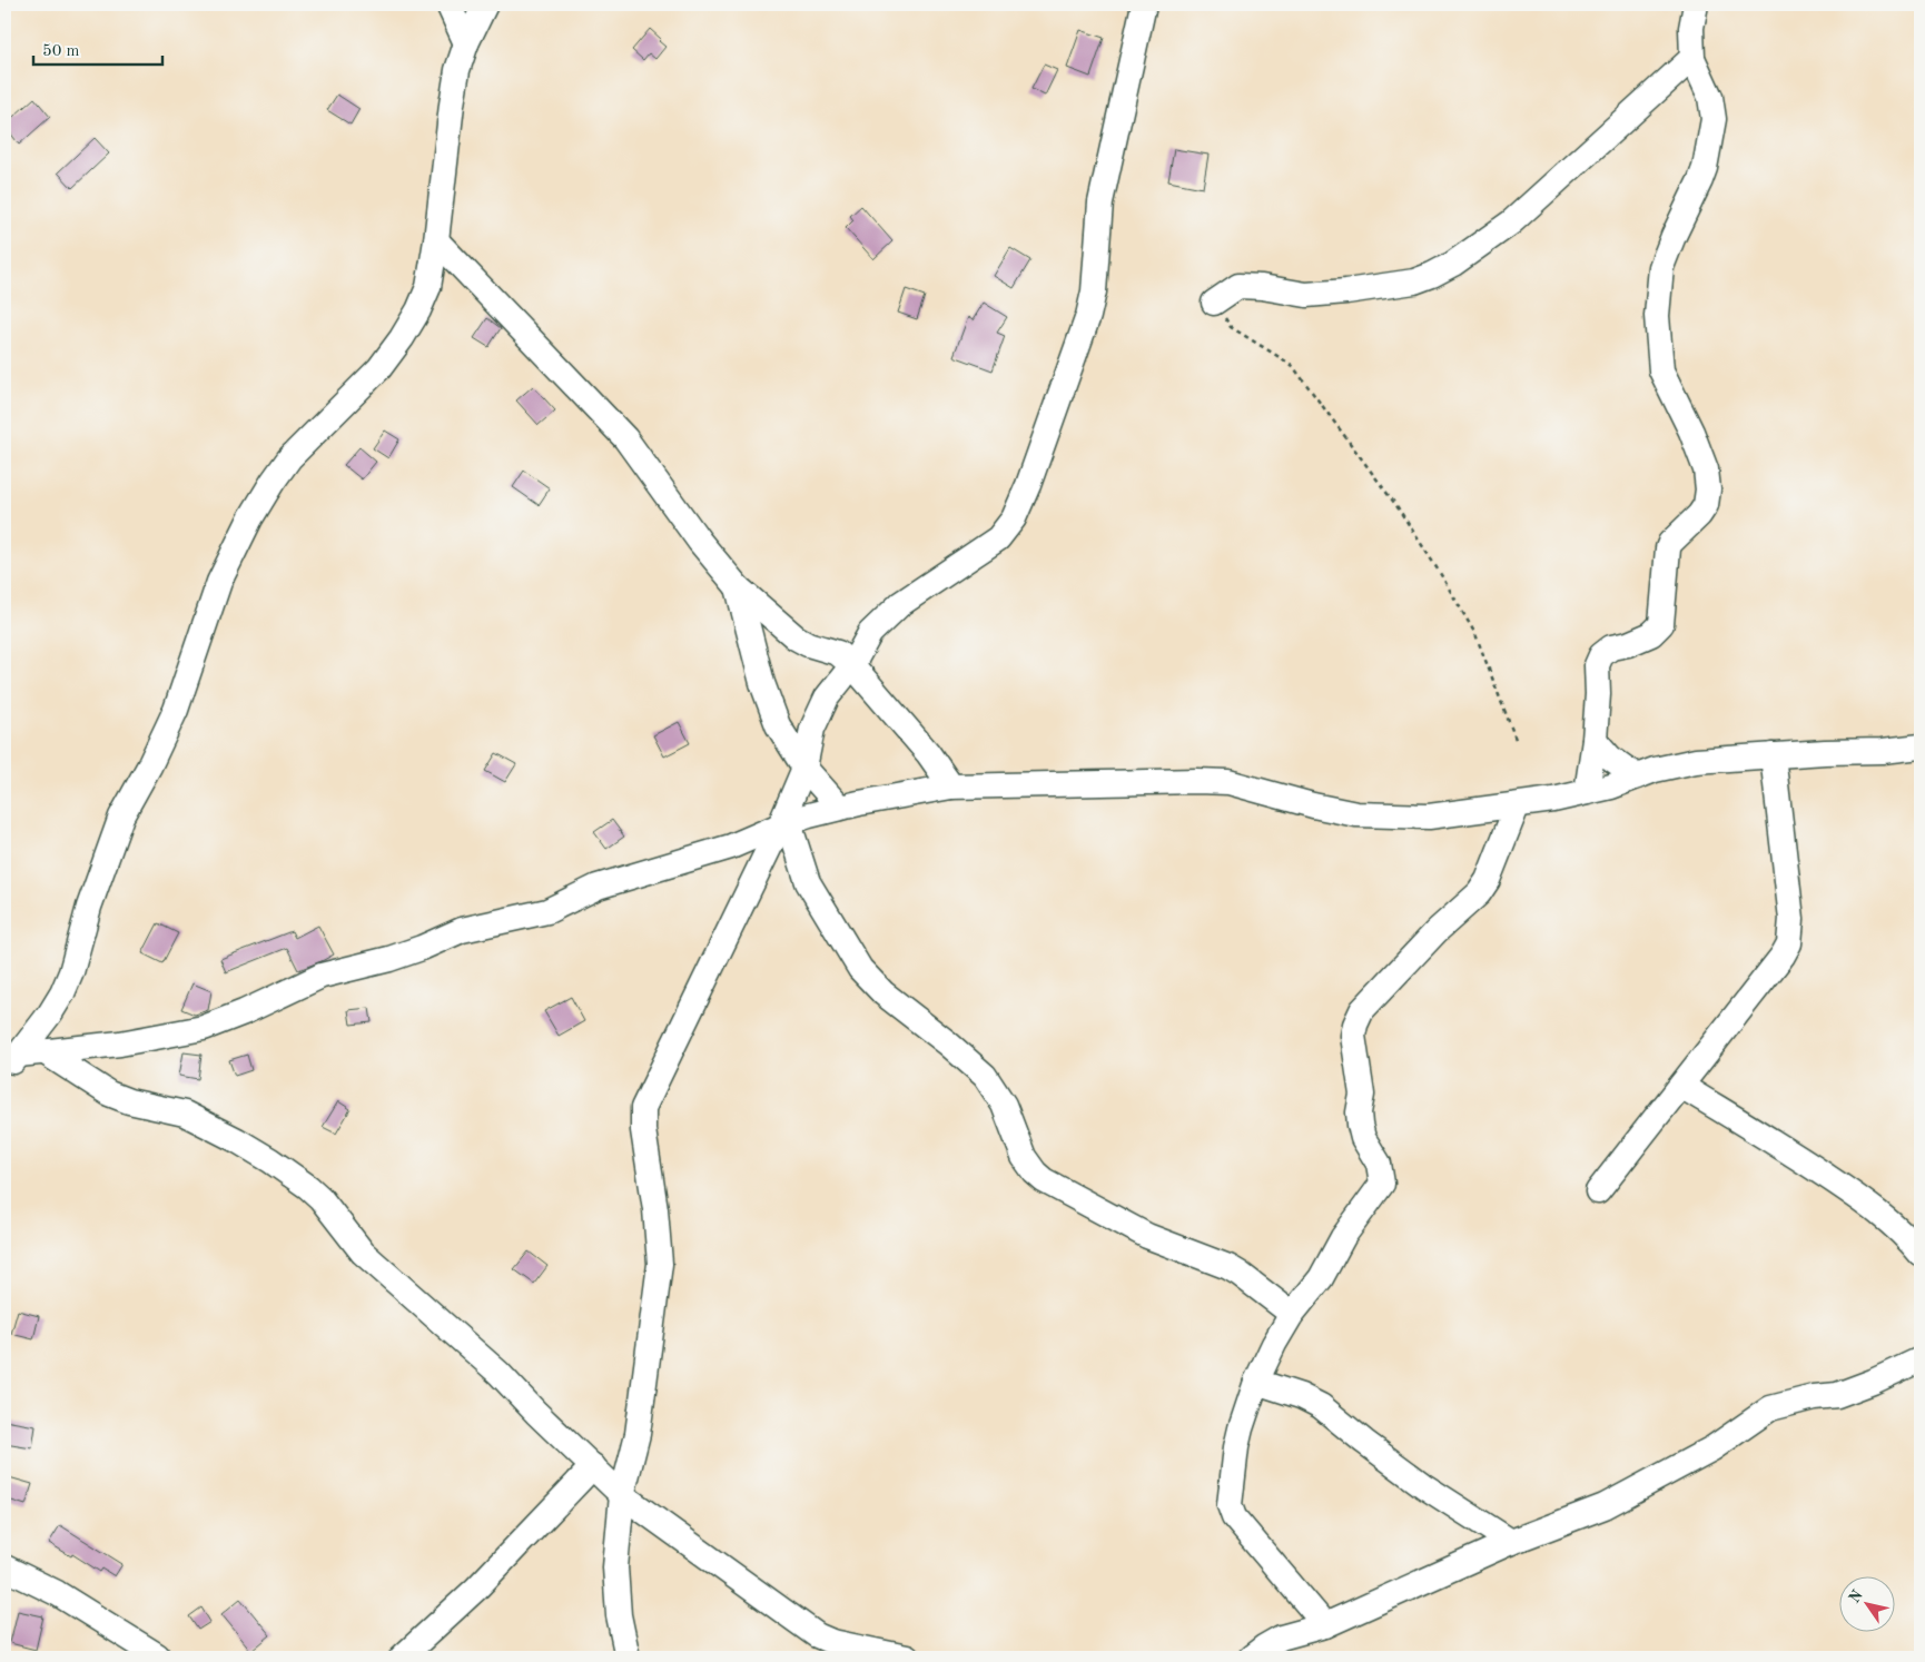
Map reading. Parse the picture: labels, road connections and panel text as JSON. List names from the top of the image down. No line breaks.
{"scale_bar":"50 m","north":"top left"}
